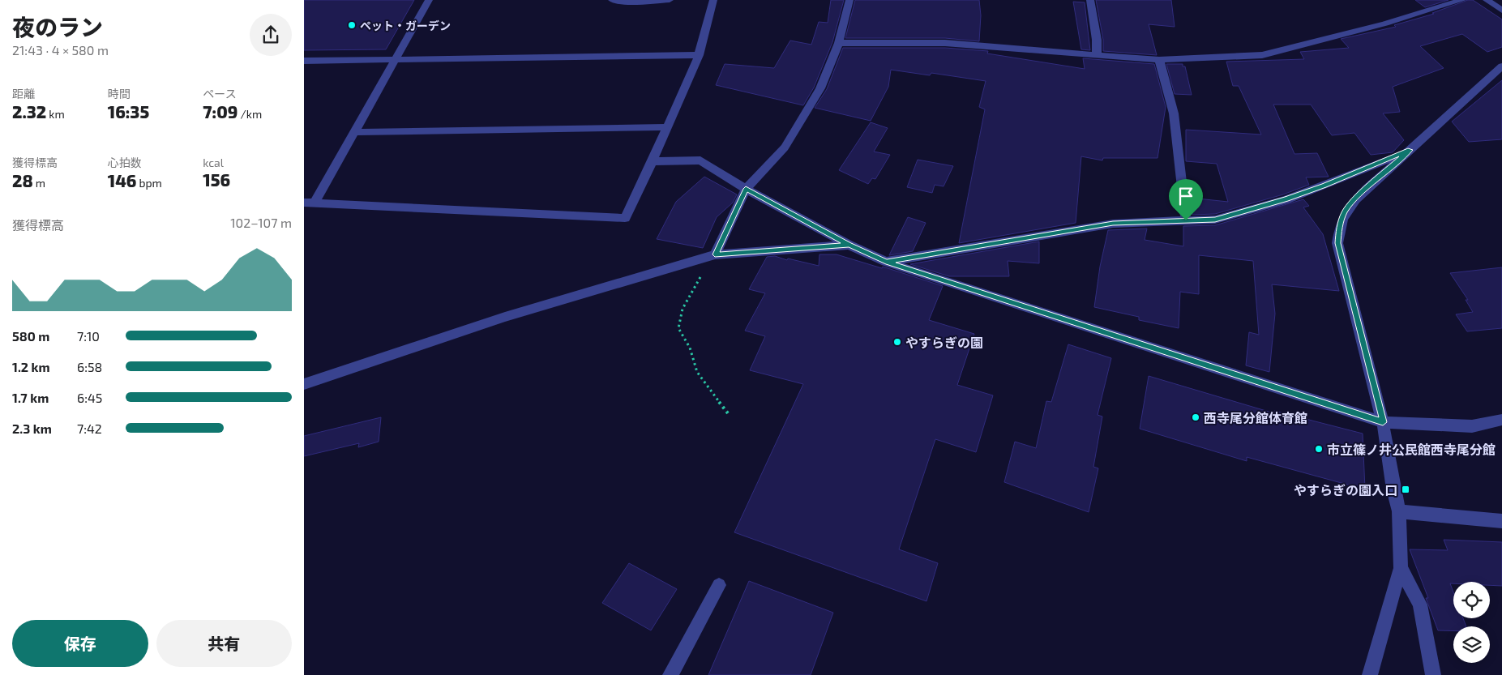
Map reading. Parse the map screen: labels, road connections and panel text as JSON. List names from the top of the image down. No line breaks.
{"places":{"other":["ペット・ガーデン","やすらぎの園","西寺尾分館体育館","市立篠ノ井公民館西寺尾分館"],"transit":["やすらぎの園入口"]},"page":{"heading":["夜のラン","21:43 · 4 × 580 m"],"stats":[["距離","2.32 km"],["時間","16:35"],["ペース","7:09 /km"],["獲得標高","28 m"],["心拍数","146 bpm"],["kcal","156"]],"chart":["獲得標高","102–107 m"],"list":[{"name":"580 m","note":"7:10"},{"name":"1.2 km","note":"6:58"},{"name":"1.7 km","note":"6:45"},{"name":"2.3 km","note":"7:42"}],"buttons":["保存","共有"]}}
